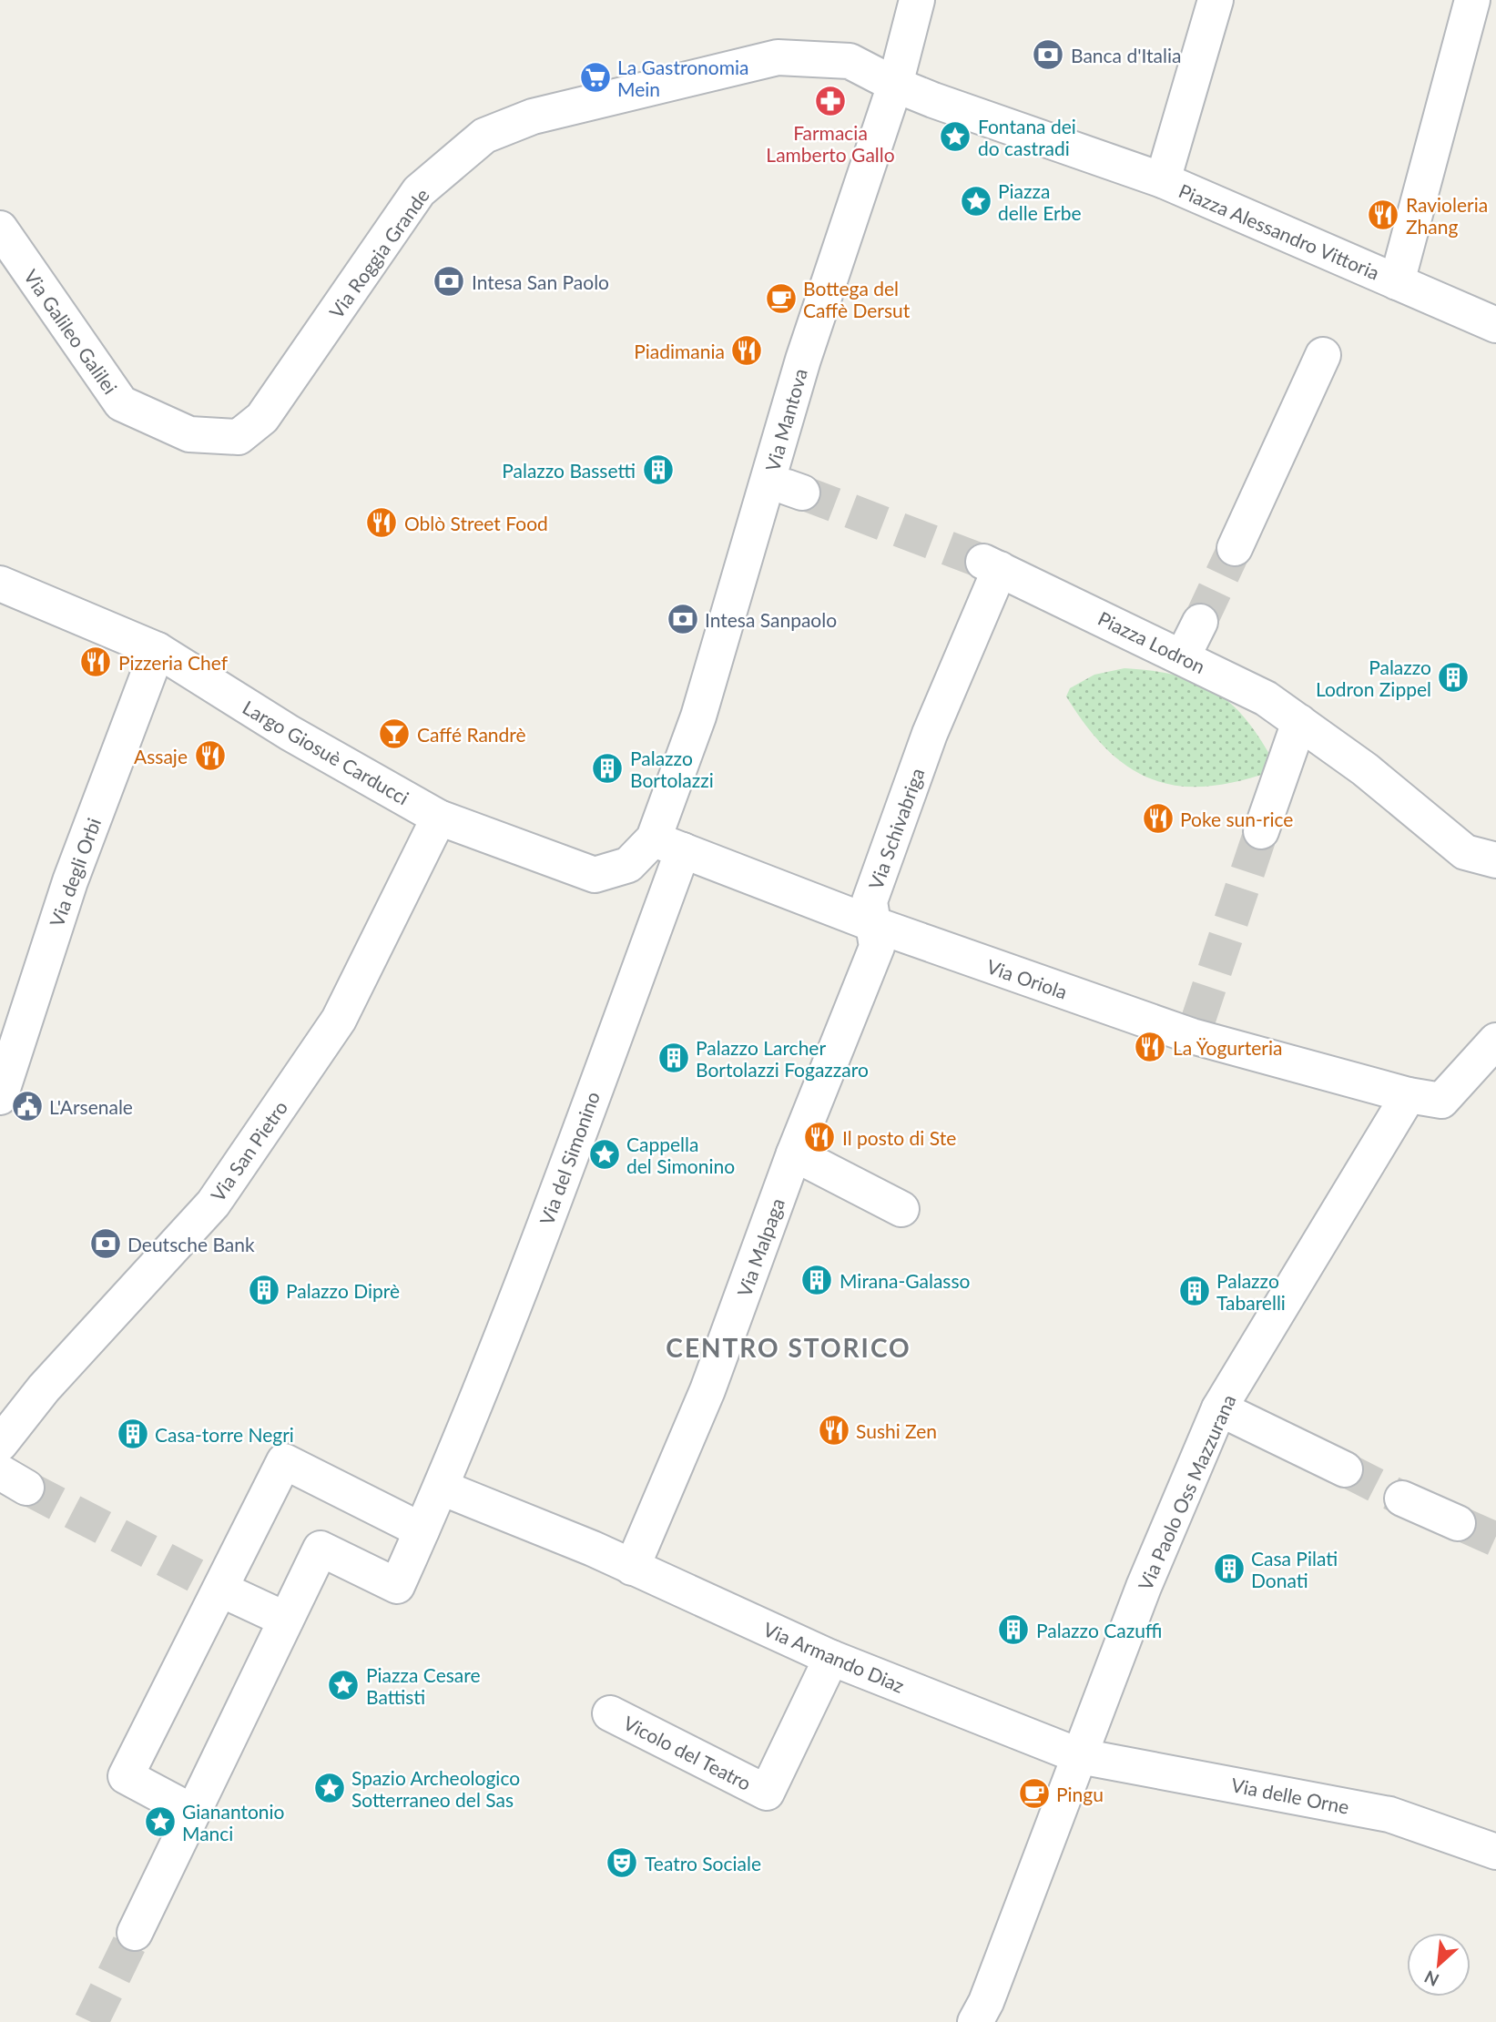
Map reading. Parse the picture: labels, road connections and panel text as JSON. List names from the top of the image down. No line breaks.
{"streets":{"street":["Piazza Alessandro Vittoria","Via Roggia Grande","Via Galileo Galilei","Via Mantova","Piazza Lodron","Largo Giosuè Carducci","Via Schivabriga","Via degli Orbi","Via Oriola","Via San Pietro","Via del Simonino","Via Malpaga","Via Paolo Oss Mazzurana","Via Armando Diaz","Vicolo del Teatro","Via delle Orne"]},"crossings":[["Via Roggia Grande","Via Galileo Galilei"],["Via Roggia Grande","Via Mantova"],["Via Mantova","Largo Giosuè Carducci"],["Via Mantova","Via Oriola"],["Via Mantova","Via del Simonino"],["Piazza Lodron","Via Schivabriga"],["Largo Giosuè Carducci","Via degli Orbi"],["Largo Giosuè Carducci","Via Oriola"],["Largo Giosuè Carducci","Via San Pietro"],["Largo Giosuè Carducci","Via del Simonino"],["Via Schivabriga","Via Oriola"],["Via Schivabriga","Via Malpaga"],["Via Oriola","Via del Simonino"],["Via Oriola","Via Malpaga"],["Via Oriola","Via Paolo Oss Mazzurana"],["Via del Simonino","Via Armando Diaz"],["Via Malpaga","Via Armando Diaz"],["Via Paolo Oss Mazzurana","Via Armando Diaz"],["Via Paolo Oss Mazzurana","Via delle Orne"],["Via Armando Diaz","Vicolo del Teatro"],["Via Armando Diaz","Via delle Orne"]],"districts":["CENTRO STORICO"],"places":{"bank":["Banca d'Italia","Intesa San Paolo","Intesa Sanpaolo","Deutsche Bank"],"supermarket":["La Gastronomia Mein"],"pharmacy":["Farmacia Lamberto Gallo"],"place":["Fontana dei do castradi","Piazza delle Erbe","Cappella del Simonino","Piazza Cesare Battisti","Spazio Archeologico Sotterraneo del Sas","Gianantonio Manci"],"restaurant":["Ravioleria Zhang","Piadimania","Oblò Street Food","Pizzeria Chef","Assaje","Poke sun-rice","La Ÿogurteria","Il posto di Ste","Sushi Zen"],"cafe":["Bottega del Caffè Dersut","Pingu"],"building":["Palazzo Bassetti","Palazzo Lodron Zippel","Palazzo Bortolazzi","Palazzo Larcher Bortolazzi Fogazzaro","Mirana-Galasso","Palazzo Diprè","Palazzo Tabarelli","Casa-torre Negri","Casa Pilati Donati","Palazzo Cazuffi"],"bar":["Caffé Randrè"],"public building":["L'Arsenale"],"theatre":["Teatro Sociale"]},"north":"bottom left"}
